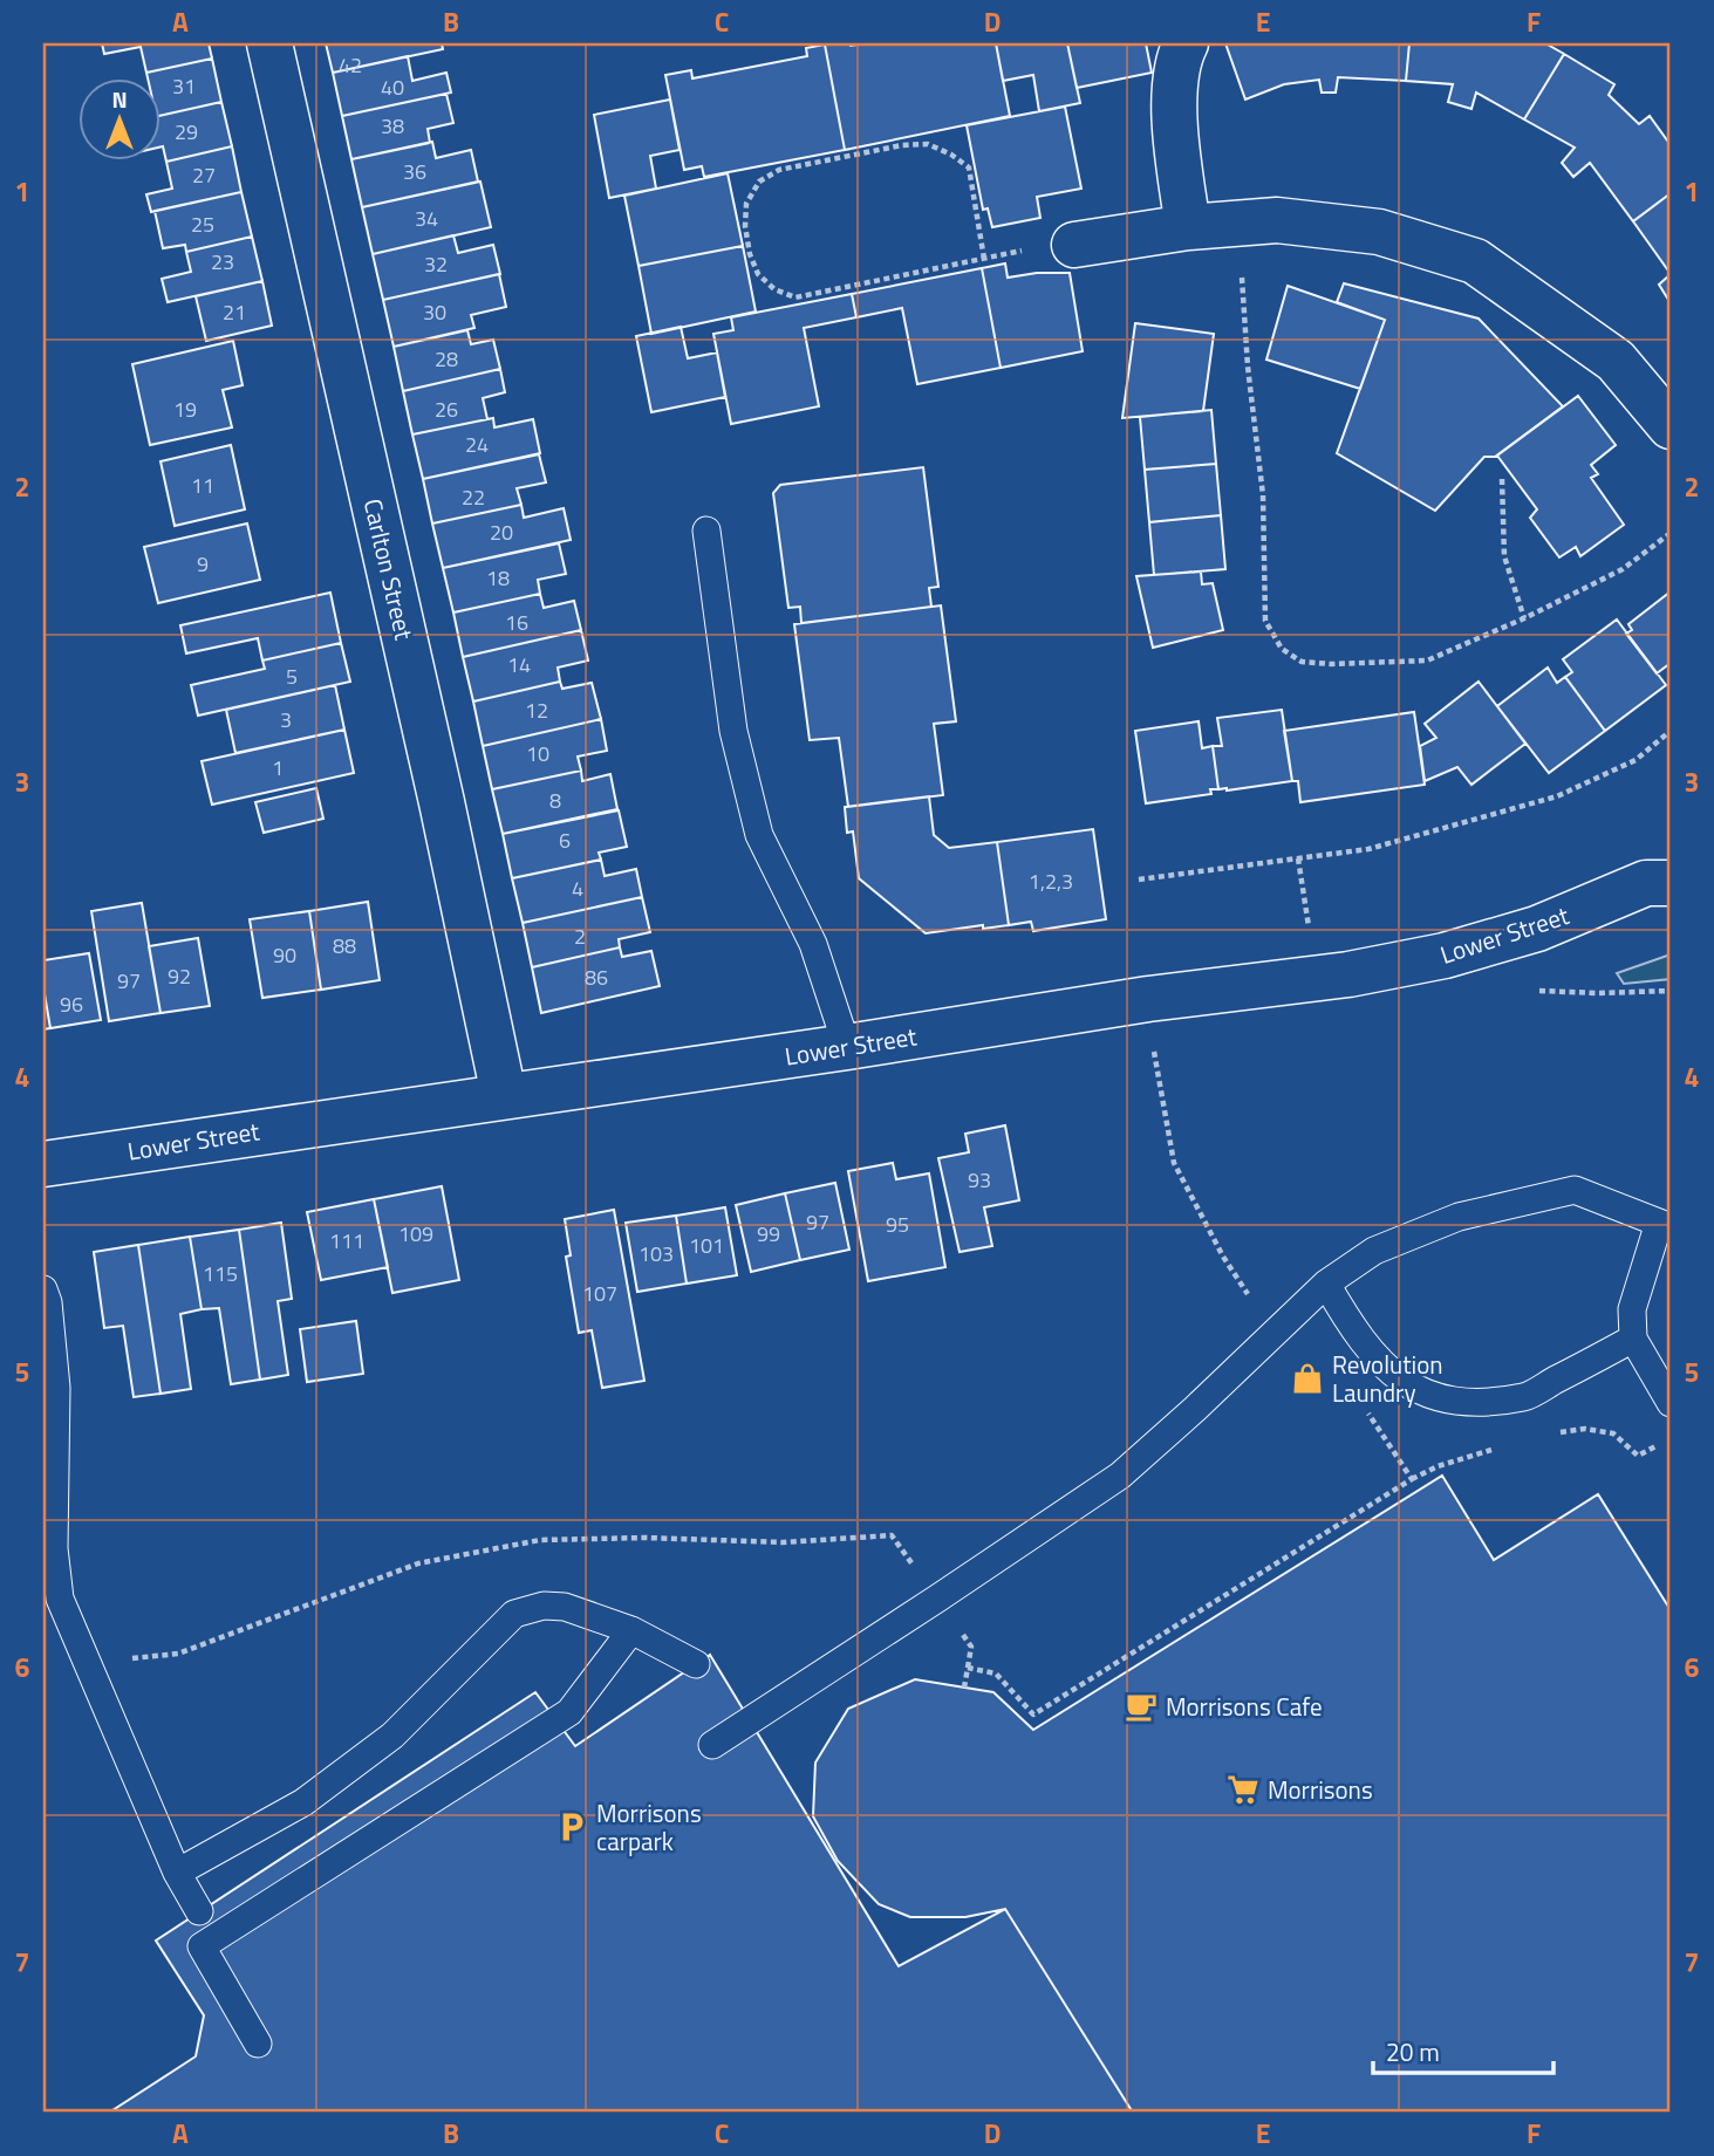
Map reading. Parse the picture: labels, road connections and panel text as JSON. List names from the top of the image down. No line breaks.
{"streets":{"street":["Carlton Street","Lower Street"]},"crossings":[["Carlton Street","Lower Street"]],"places":{"shop":["Revolution Laundry"],"cafe":["Morrisons Cafe"],"supermarket":["Morrisons"],"parking":["Morrisons carpark"]},"house_numbers":["42","31","40","38","29","36","27","34","25","23","32","21","30","28","19","26","24","11","22","20","9","18","16","14","5","12","3","10","1","8","6","1,2,3","4","2","88","90","92","86","97","96","93","97","95","109","99","111","101","103","115","107"],"scale_bar":"20 m","north":"top","grid":{"columns":["A","B","C","D","E","F"],"rows":["1","2","3","4","5","6","7"]}}
